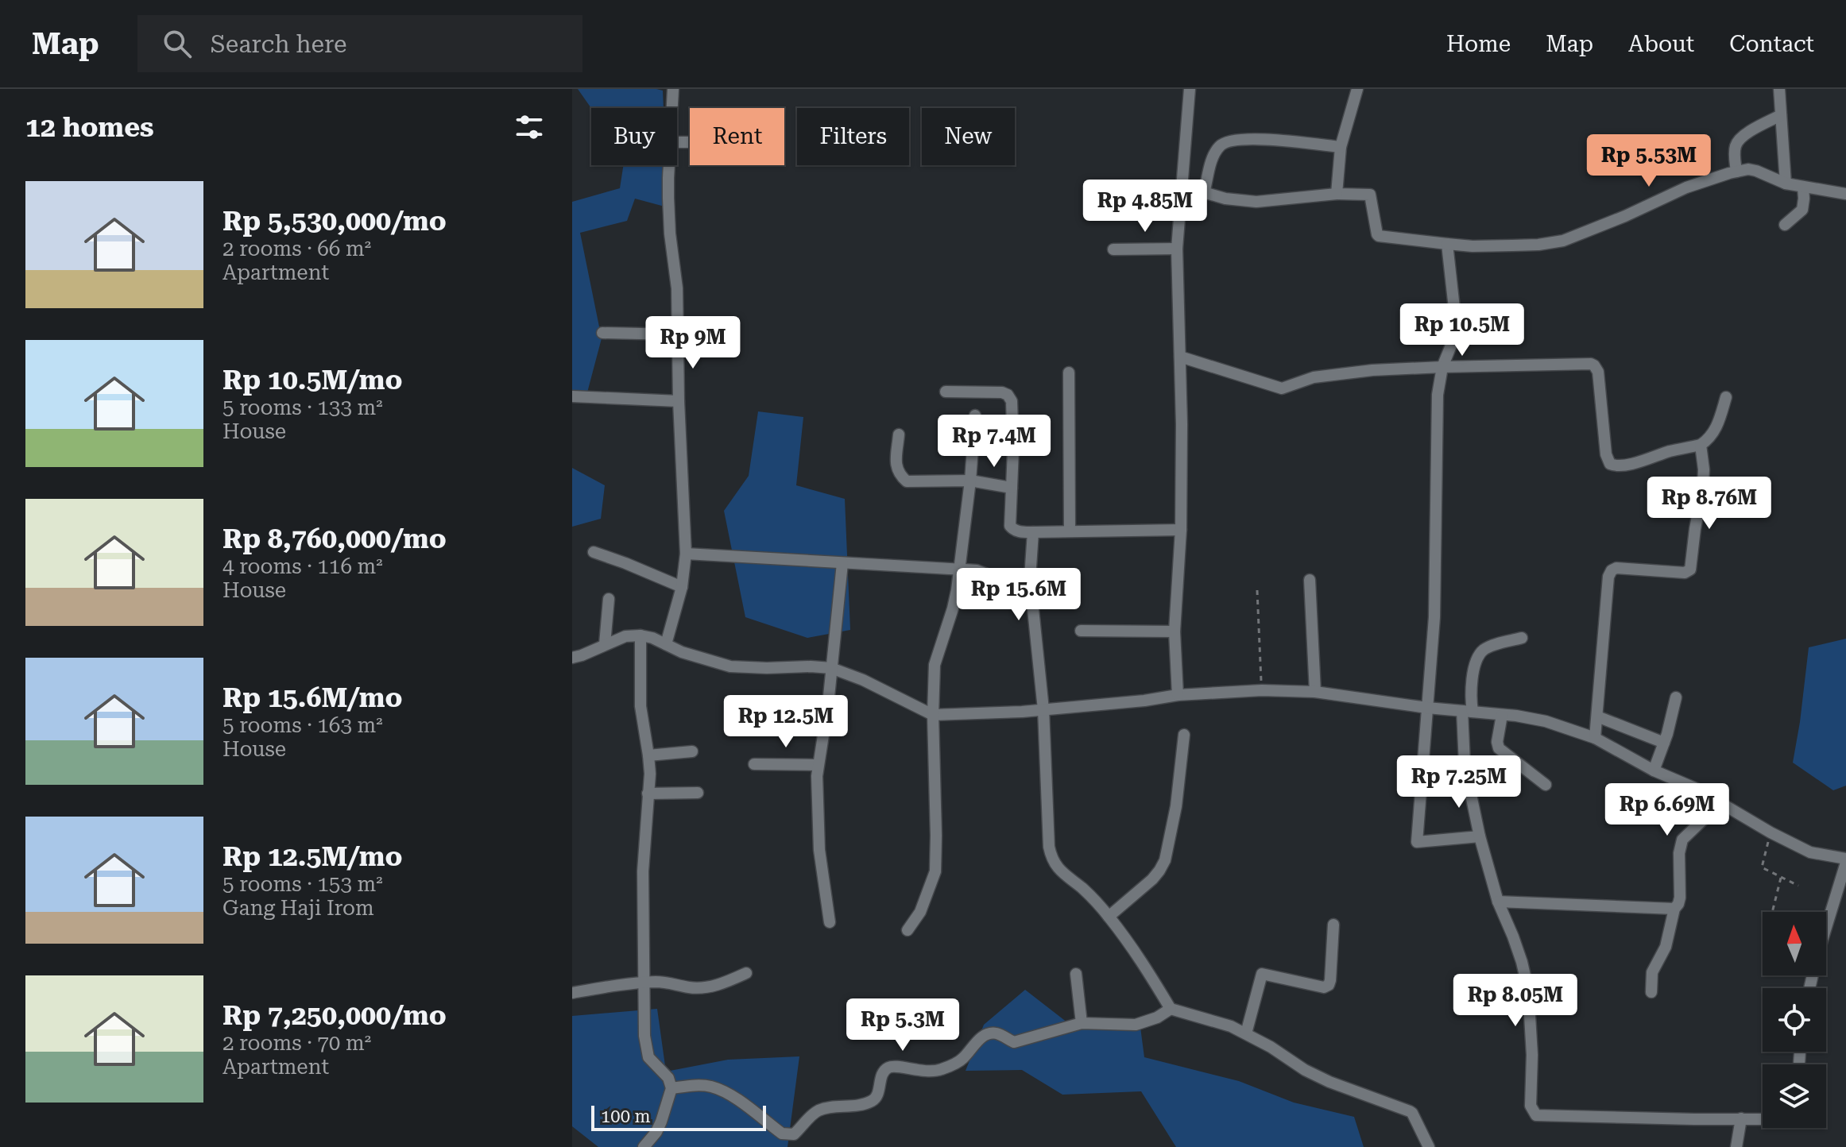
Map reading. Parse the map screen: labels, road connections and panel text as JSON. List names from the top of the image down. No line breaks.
{"scale_bar":"100 m","north":"top","page":{"header":"Map","search":"Search here","nav":["Home","Map","About","Contact"],"heading":"12 homes","chip":["Buy","Rent","Filters","New"],"price":["Rp 5.53M","Rp 4.85M","Rp 10.5M","Rp 9M","Rp 7.4M","Rp 8.76M","Rp 15.6M","Rp 12.5M","Rp 7.25M","Rp 6.69M","Rp 8.05M","Rp 5.3M"],"list":[{"name":"Rp 5,530,000/mo","note":"2 rooms · 66 m² · Apartment"},{"name":"Rp 10.5M/mo","note":"5 rooms · 133 m² · House"},{"name":"Rp 8,760,000/mo","note":"4 rooms · 116 m² · House"},{"name":"Rp 15.6M/mo","note":"5 rooms · 163 m² · House"},{"name":"Rp 12.5M/mo","note":"5 rooms · 153 m² · Gang Haji Irom"},{"name":"Rp 7,250,000/mo","note":"2 rooms · 70 m² · Apartment"}],"scale":"100 m"}}
